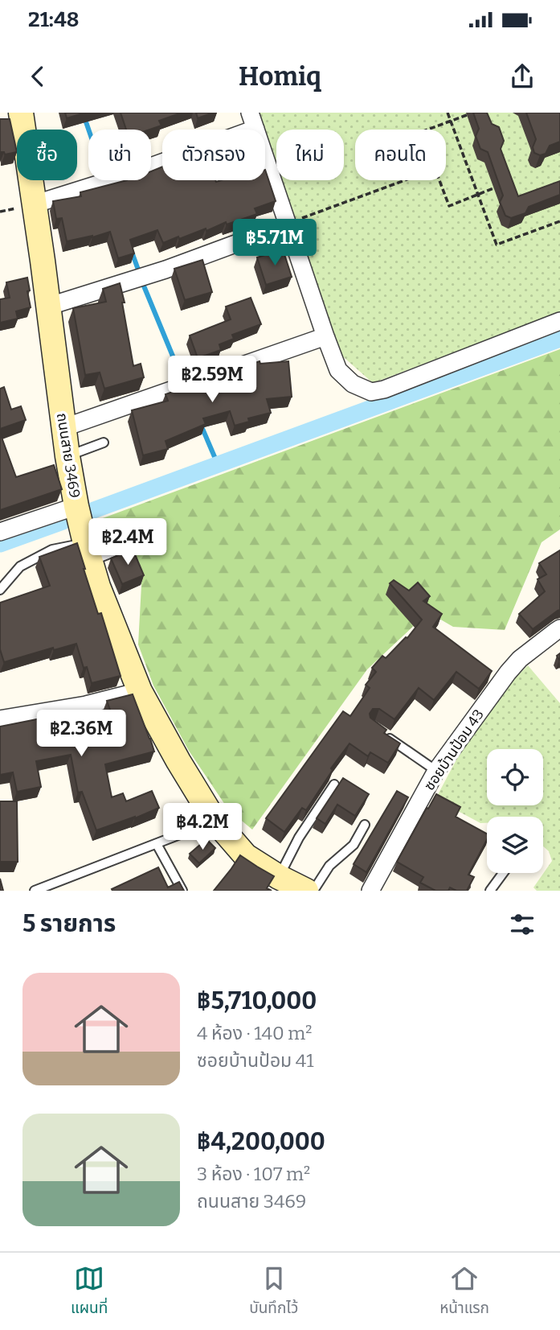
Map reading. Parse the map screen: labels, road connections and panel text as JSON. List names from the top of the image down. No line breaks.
{"streets":{"street":["ถนนสาย 3469","ซอยบ้านป้อม 43"]},"page":{"status":"21:48","header":"Homiq","chip":["ซื้อ","เช่า","ตัวกรอง","ใหม่","คอนโด"],"price":["฿5.71M","฿2.59M","฿2.4M","฿2.36M","฿4.2M"],"heading":"5 รายการ","list":[{"name":"฿5,710,000","note":"4 ห้อง · 140 m² · ซอยบ้านป้อม 41"},{"name":"฿4,200,000","note":"3 ห้อง · 107 m² · ถนนสาย 3469"}],"tabs":["แผนที่","บันทึกไว้","หน้าแรก"]}}
